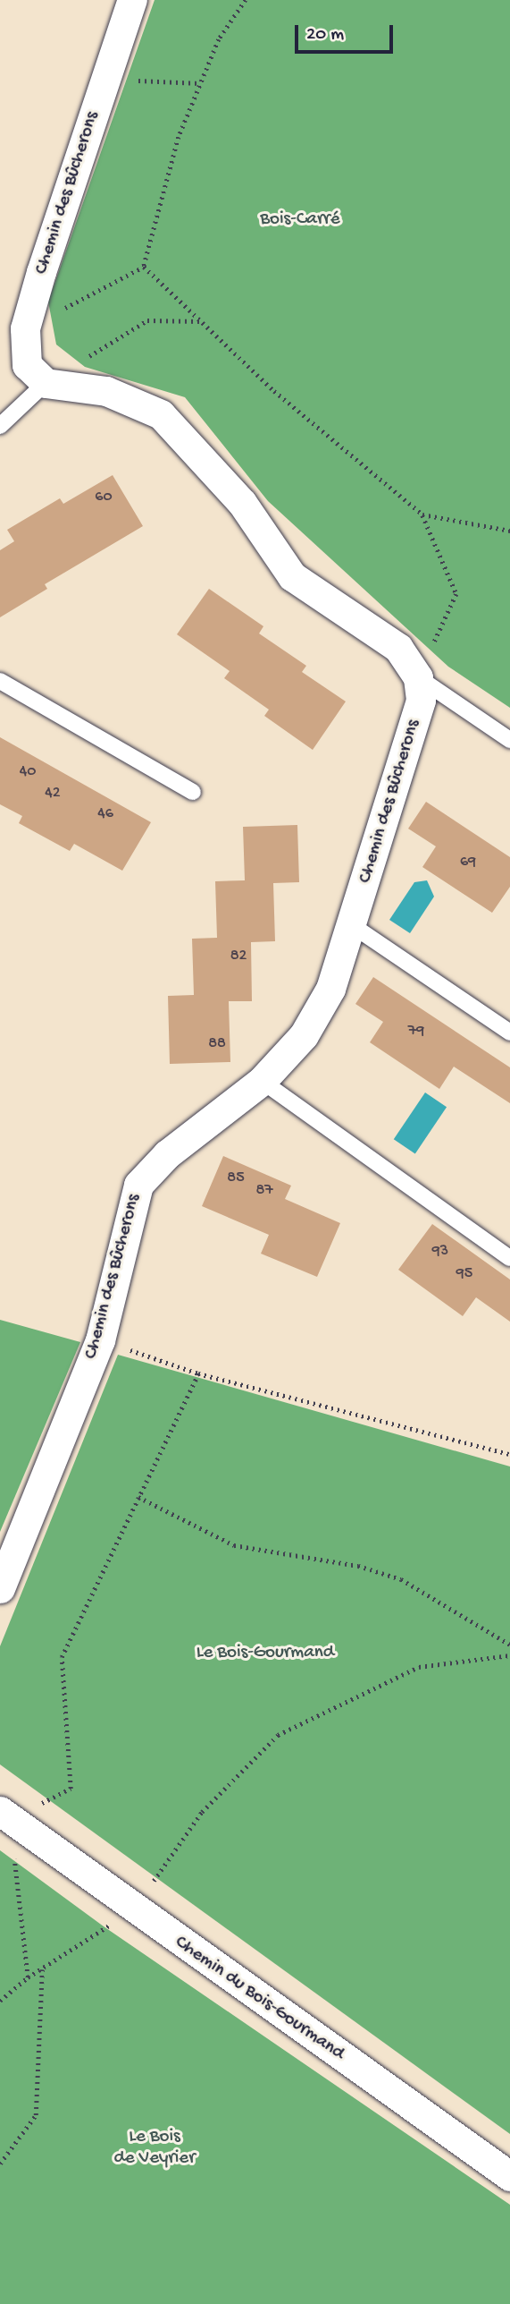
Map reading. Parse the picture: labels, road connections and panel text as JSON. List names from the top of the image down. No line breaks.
{"streets":{"street":["Chemin des Bûcherons","Chemin du Bois-Gourmand"]},"parks":["Bois-Carré","Le Bois-Gourmand","Le Bois de Veyrier"],"house_numbers":["60","40","42","46","69","82","79","88","85","87","93","95"],"scale_bar":"20 m"}
